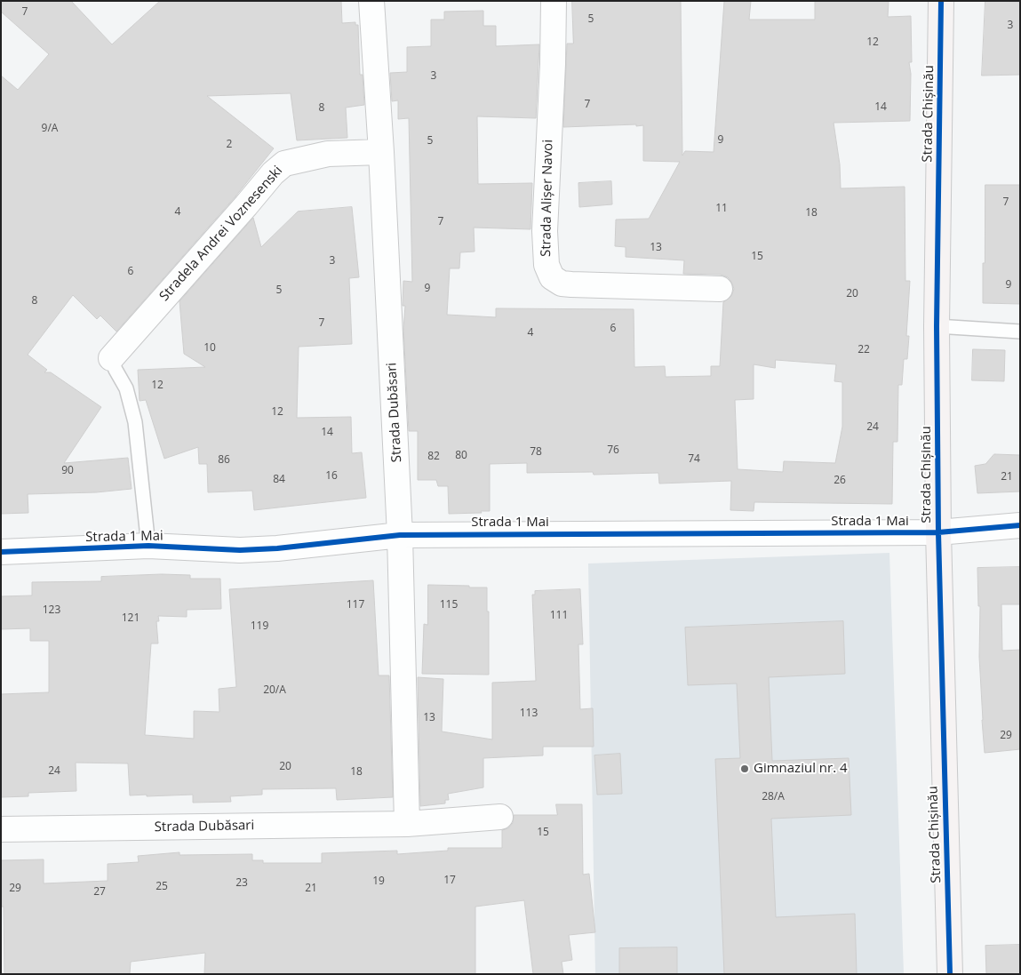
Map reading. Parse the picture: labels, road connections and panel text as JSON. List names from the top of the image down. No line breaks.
{"streets":{"street":["Strada Chișinău","Strada Alișer Navoi","Stradela Andrei Voznesenski","Strada Dubăsari","Strada 1 Mai"]},"crossings":[["Strada Chișinău","Strada 1 Mai"],["Stradela Andrei Voznesenski","Strada Dubăsari"],["Strada Dubăsari","Strada 1 Mai"]],"places":["Gimnaziul nr. 4"],"house_numbers":["7","5","3","12","3","7","14","8","9/A","9","5","2","7","11","4","18","7","13","15","3","6","9","9","5","20","8","7","6","4","10","22","12","12","24","14","76","78","80","82","74","86","90","16","21","84","26","117","115","123","111","121","119","20/A","113","13","29","20","24","18","28/A","15","17","19","23","25","29","21","27"]}
